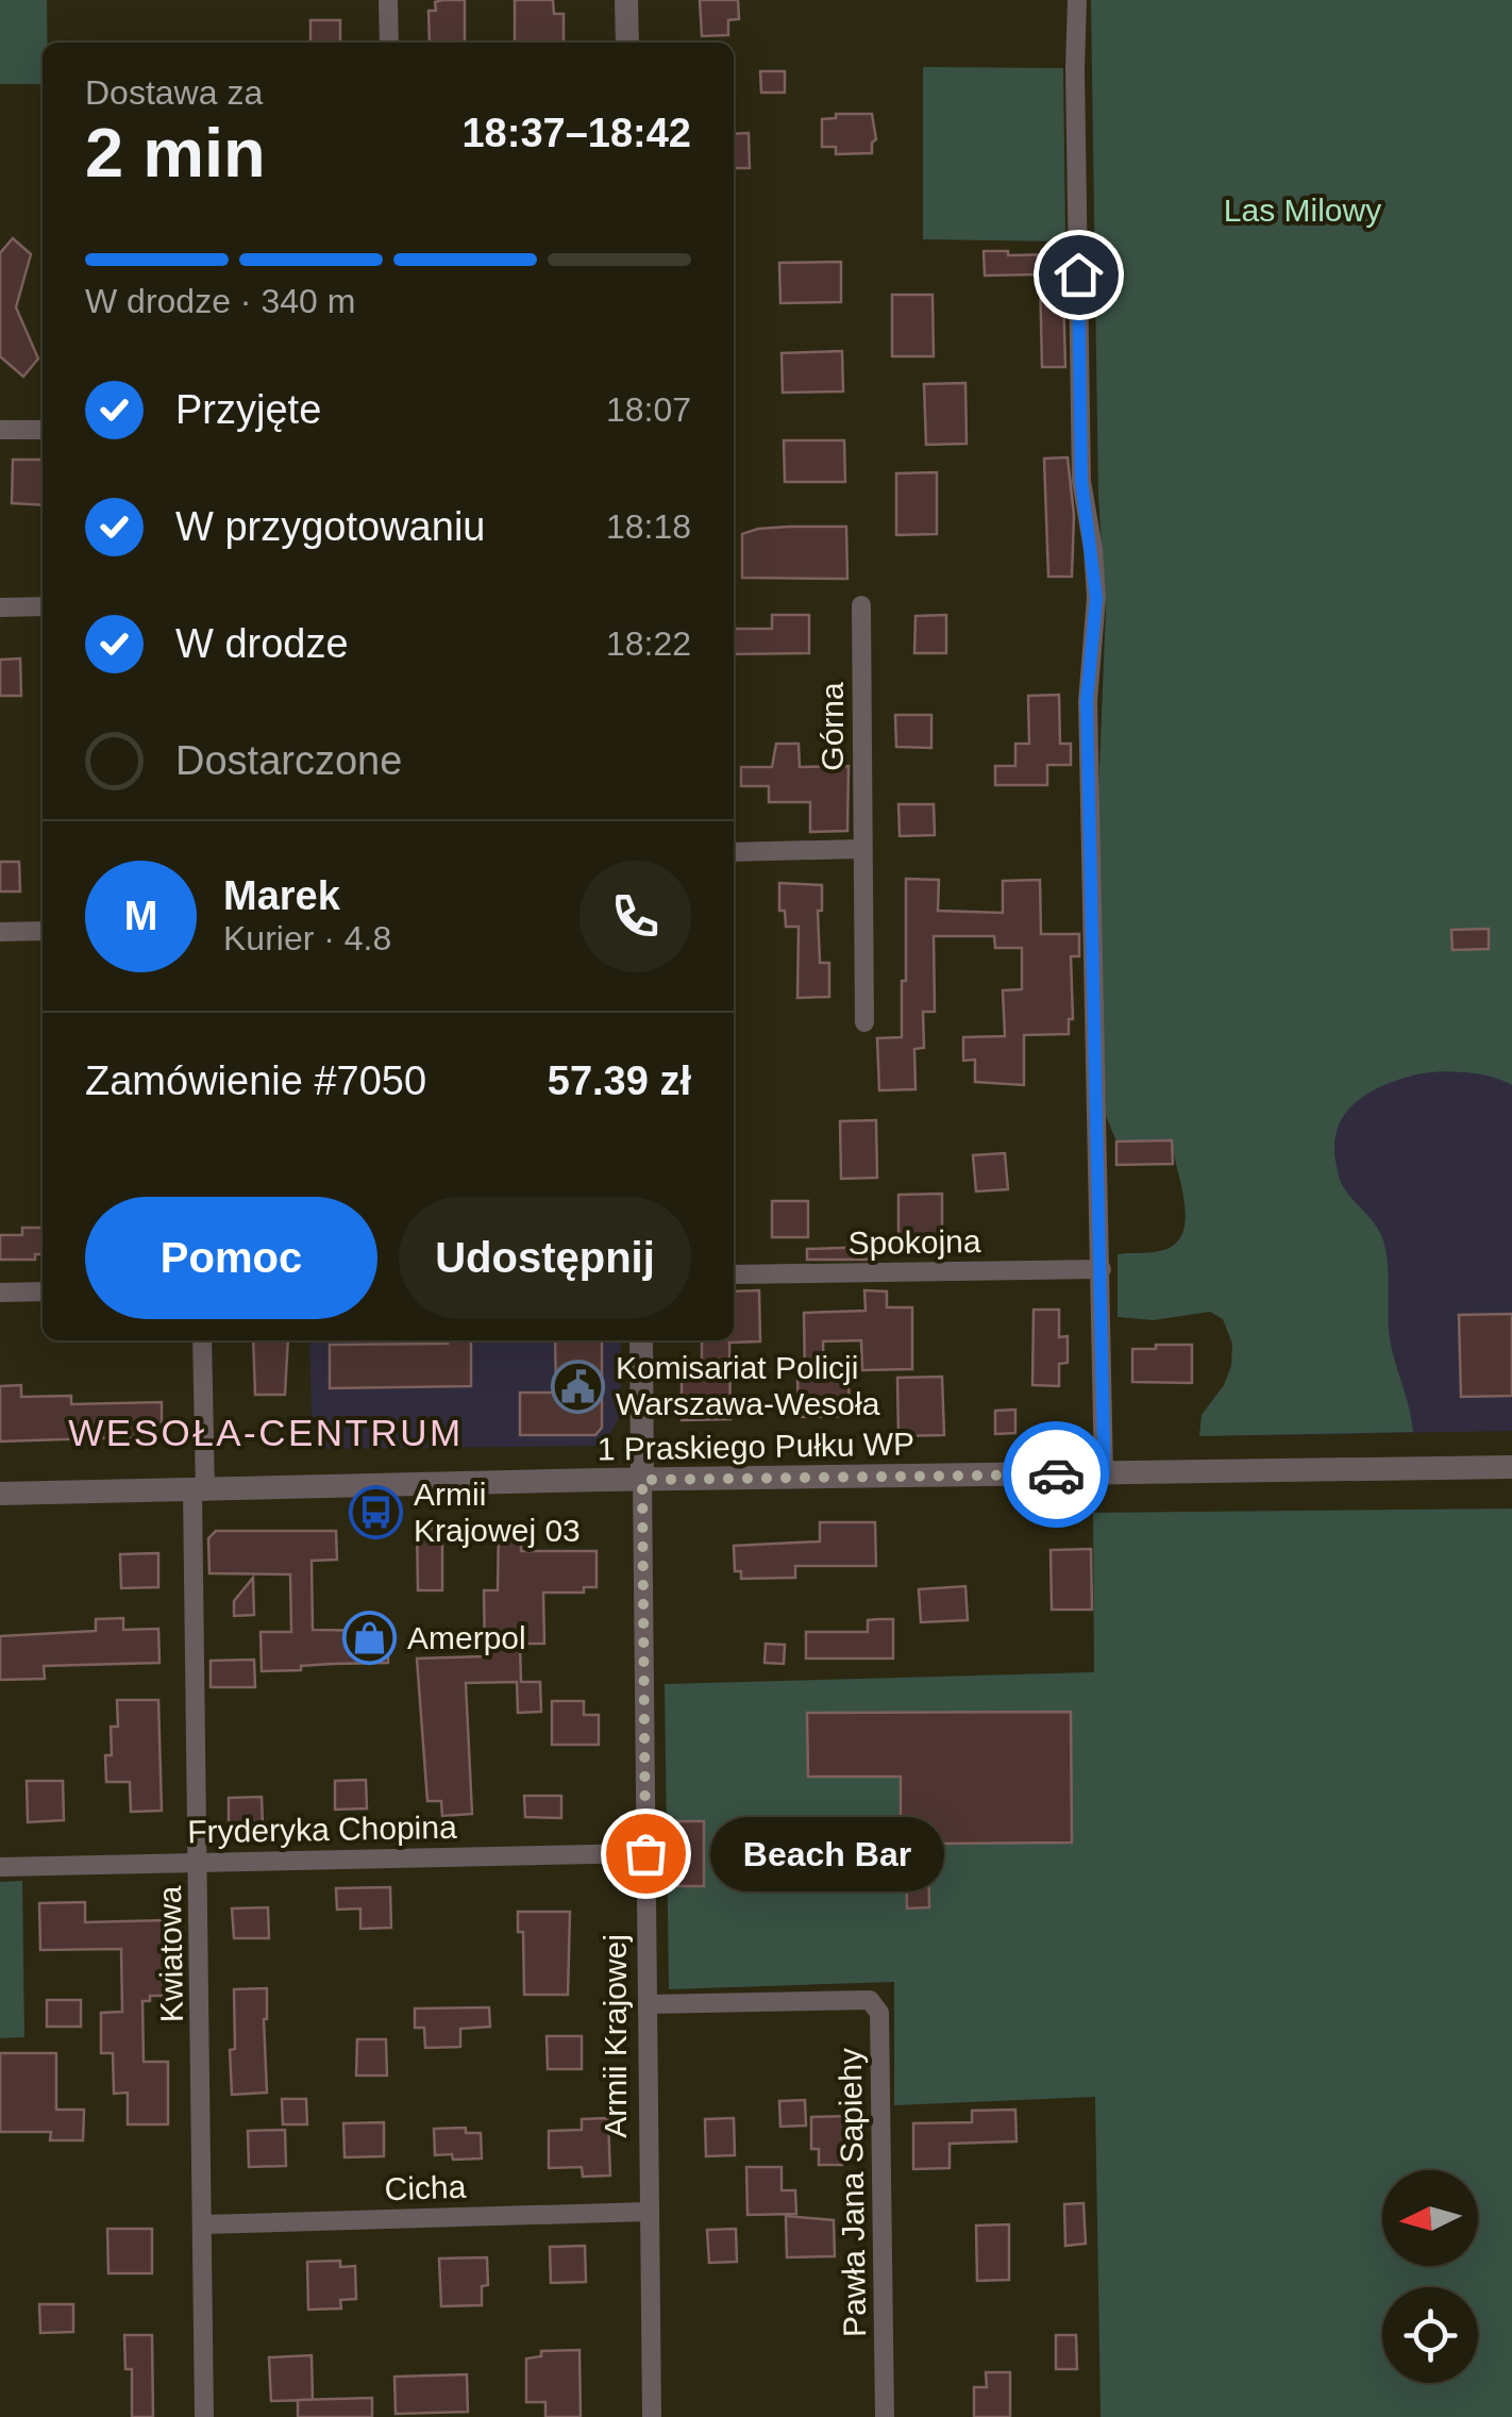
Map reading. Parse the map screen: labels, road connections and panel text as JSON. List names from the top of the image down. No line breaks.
{"streets":{"street":["Górna","Spokojna","1 Praskiego Pułku WP","Fryderyka Chopina","Kwiatowa","Armii Krajowej","Cicha","Pawła Jana Sapiehy"]},"crossings":[["1 Praskiego Pułku WP","Kwiatowa"],["1 Praskiego Pułku WP","Armii Krajowej"],["Fryderyka Chopina","Kwiatowa"],["Fryderyka Chopina","Armii Krajowej"],["Kwiatowa","Cicha"],["Armii Krajowej","Cicha"],["Armii Krajowej","Pawła Jana Sapiehy"]],"districts":["WESOŁA-CENTRUM"],"parks":["Las Milowy"],"places":{"public building":["Komisariat Policji Warszawa-Wesoła"],"bus stop":["Armii Krajowej 03"],"shop":["Amerpol"],"other":["Beach Bar"]},"north":"left","page":{"heading":["2 min","Dostawa za","18:37–18:42"],"panel":["Marek","Kurier · 4.8","Zamówienie #7050","57.39 zł"],"bar":"W drodze · 340 m","list":[["Przyjęte","18:07"],["W przygotowaniu","18:18"],["W drodze","18:22"],"Dostarczone"],"round":"M","buttons":["Pomoc","Udostępnij"],"bubble":"Beach Bar"}}
